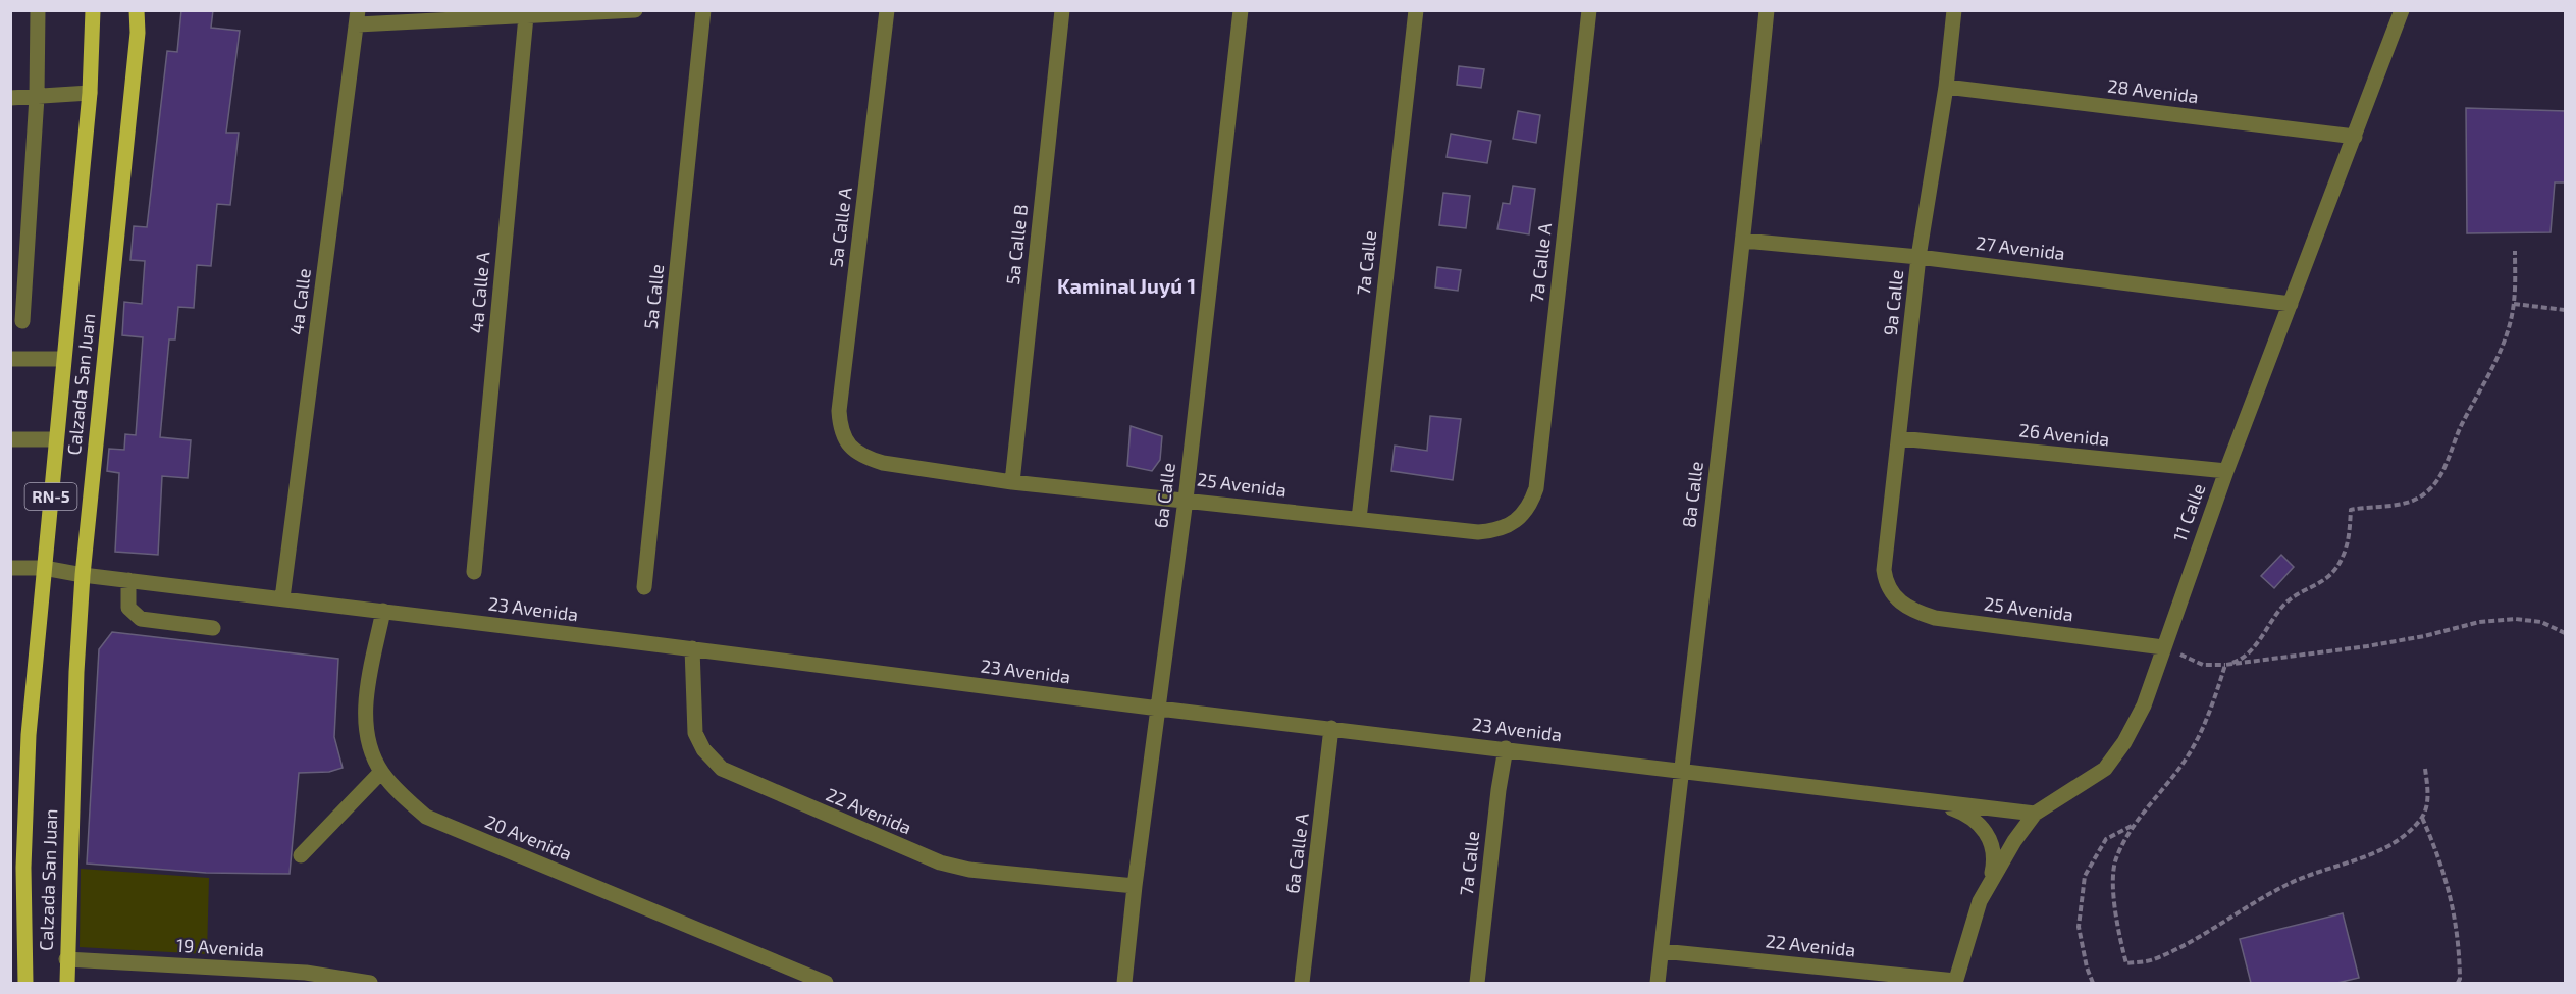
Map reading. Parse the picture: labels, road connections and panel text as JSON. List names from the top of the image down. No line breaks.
{"streets":{"main road":["Calzada San Juan","RN-5"],"street":["28 Avenida","5a Calle A","5a Calle B","27 Avenida","7a Calle","7a Calle A","4a Calle A","5a Calle","4a Calle","9a Calle","26 Avenida","25 Avenida","8a Calle","6a Calle","11 Calle","23 Avenida","22 Avenida","20 Avenida","6a Calle A","19 Avenida"]},"crossings":[["28 Avenida","9a Calle"],["28 Avenida","11 Calle"],["5a Calle A","25 Avenida"],["5a Calle B","25 Avenida"],["27 Avenida","9a Calle"],["27 Avenida","8a Calle"],["27 Avenida","11 Calle"],["7a Calle","25 Avenida"],["7a Calle","23 Avenida"],["7a Calle A","25 Avenida"],["4a Calle","23 Avenida"],["9a Calle","26 Avenida"],["9a Calle","25 Avenida"],["Calzada San Juan","23 Avenida"],["Calzada San Juan","19 Avenida"],["26 Avenida","11 Calle"],["25 Avenida","6a Calle"],["25 Avenida","11 Calle"],["8a Calle","23 Avenida"],["8a Calle","22 Avenida"],["6a Calle","23 Avenida"],["6a Calle","22 Avenida"],["11 Calle","23 Avenida"],["11 Calle","22 Avenida"],["23 Avenida","22 Avenida"],["23 Avenida","20 Avenida"],["23 Avenida","6a Calle A"]],"districts":["Kaminal Juyú 1"]}
